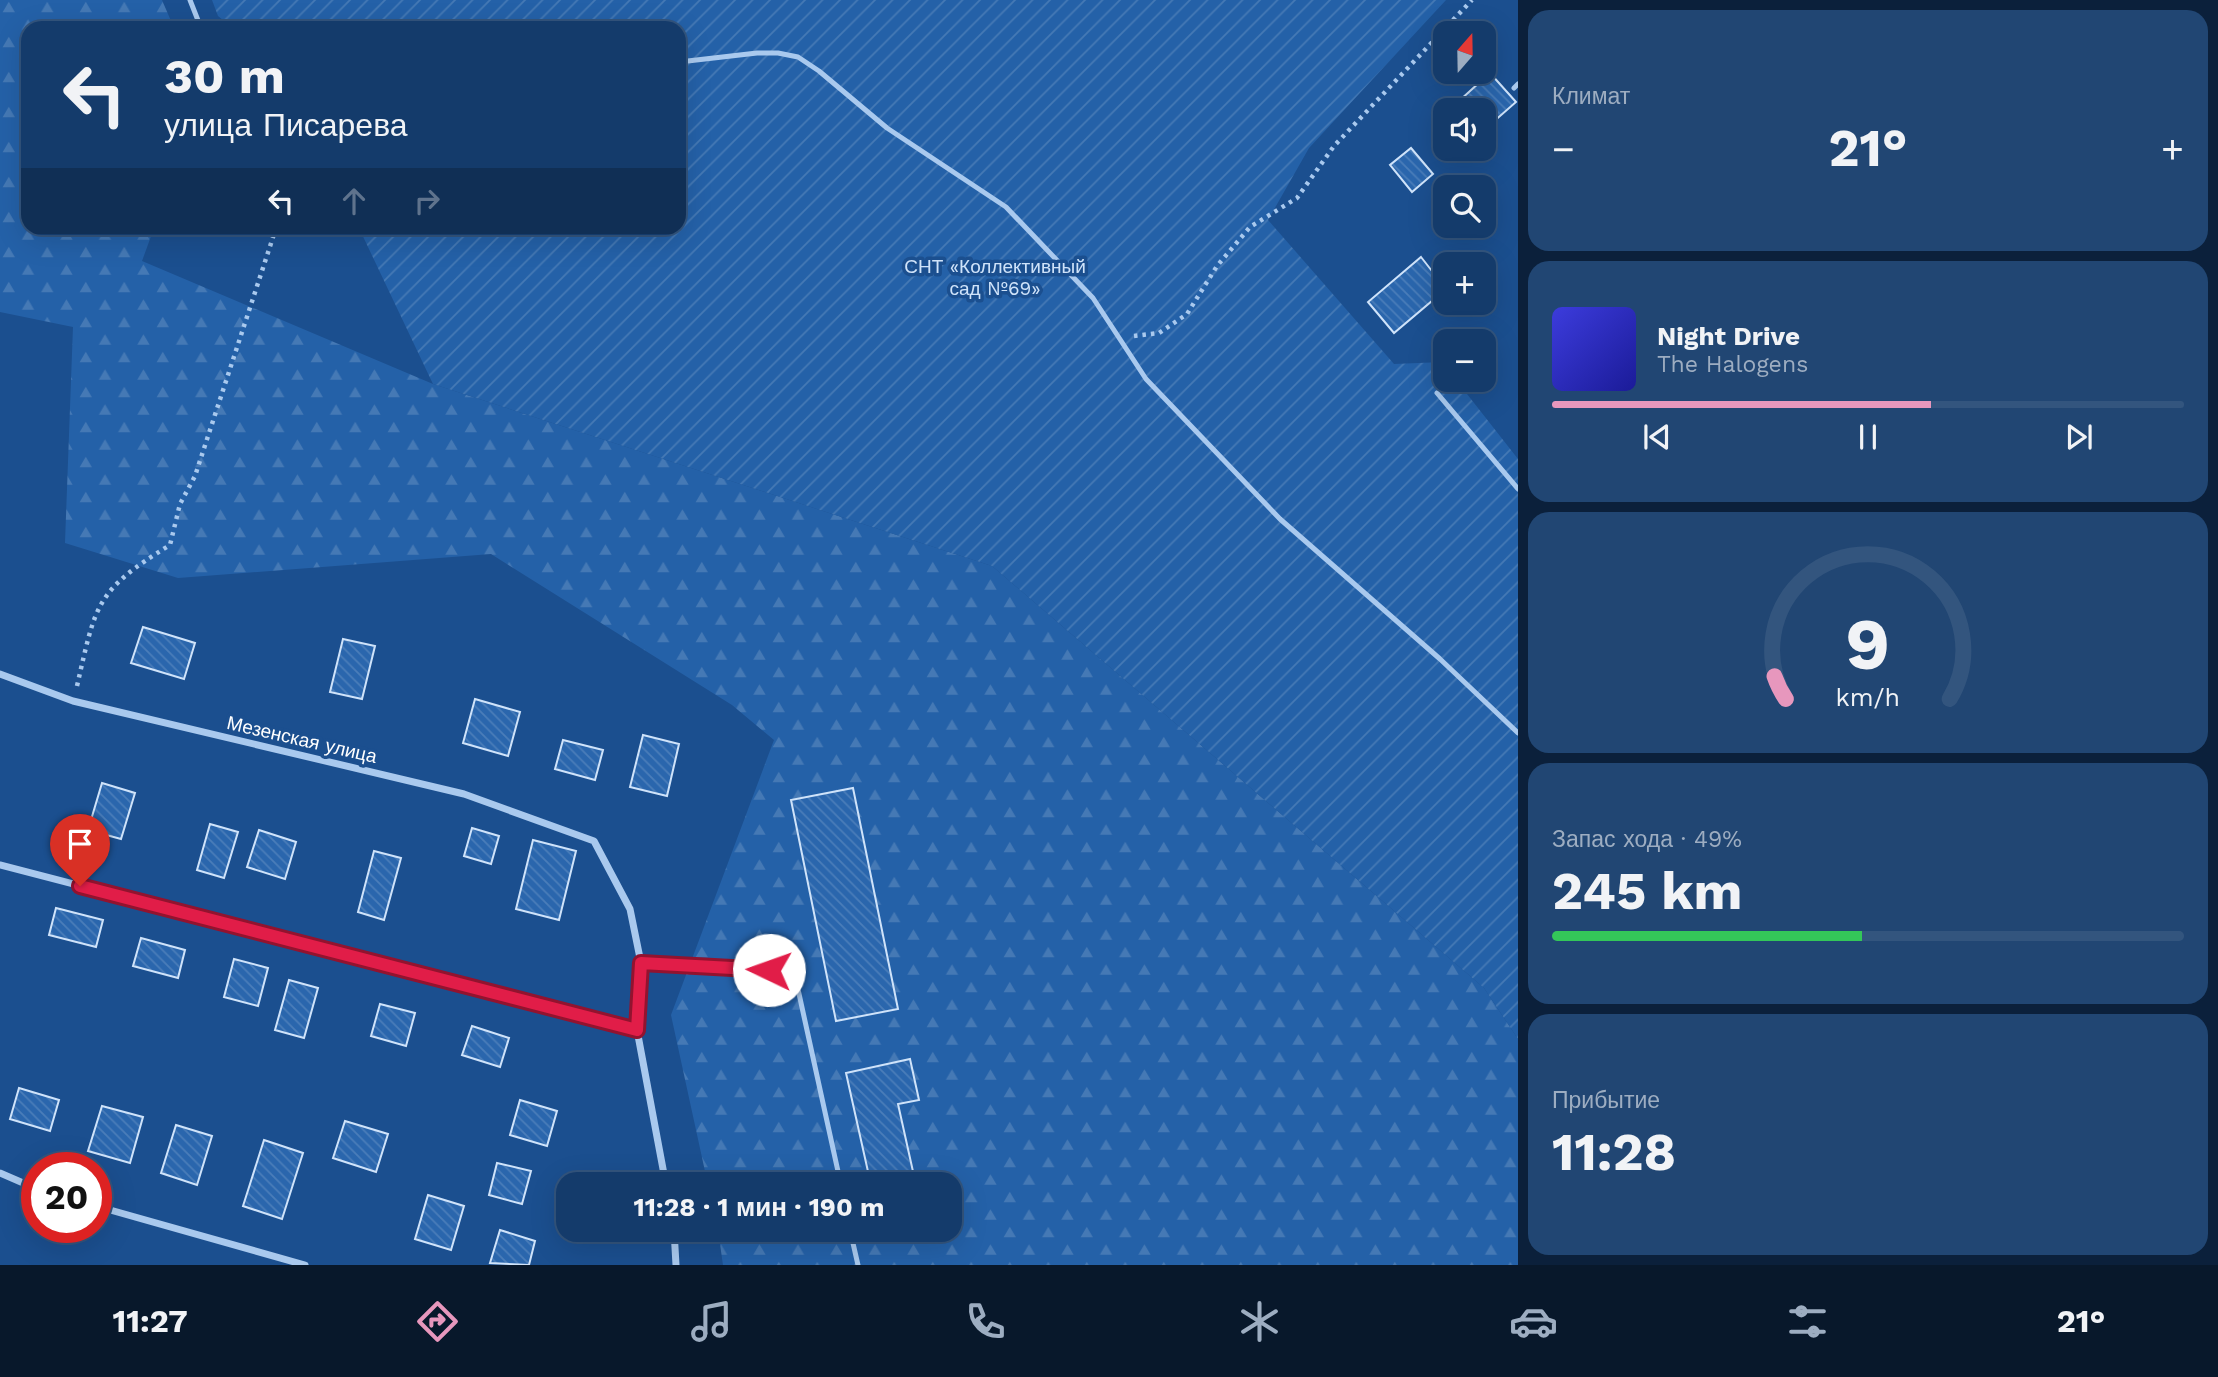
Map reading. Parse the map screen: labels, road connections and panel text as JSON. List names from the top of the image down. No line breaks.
{"streets":{"street":["Мезенская улица"]},"parks":["СНТ «Коллективный сад №69»"],"north":"top","page":{"tile":["Климат",["Запас хода · 49%","245 km"],["Прибытие","11:28"]],"map_buttons":["+","−"],"turn":["30 m","улица Писарева"],"heat":["−","21°","+"],"song":["Night Drive","The Halogens"],"limit":"20","trip":"11:28 · 1 мин · 190 m","tabs":["11:27","21°"],"gauge":["9","km/h"]}}
